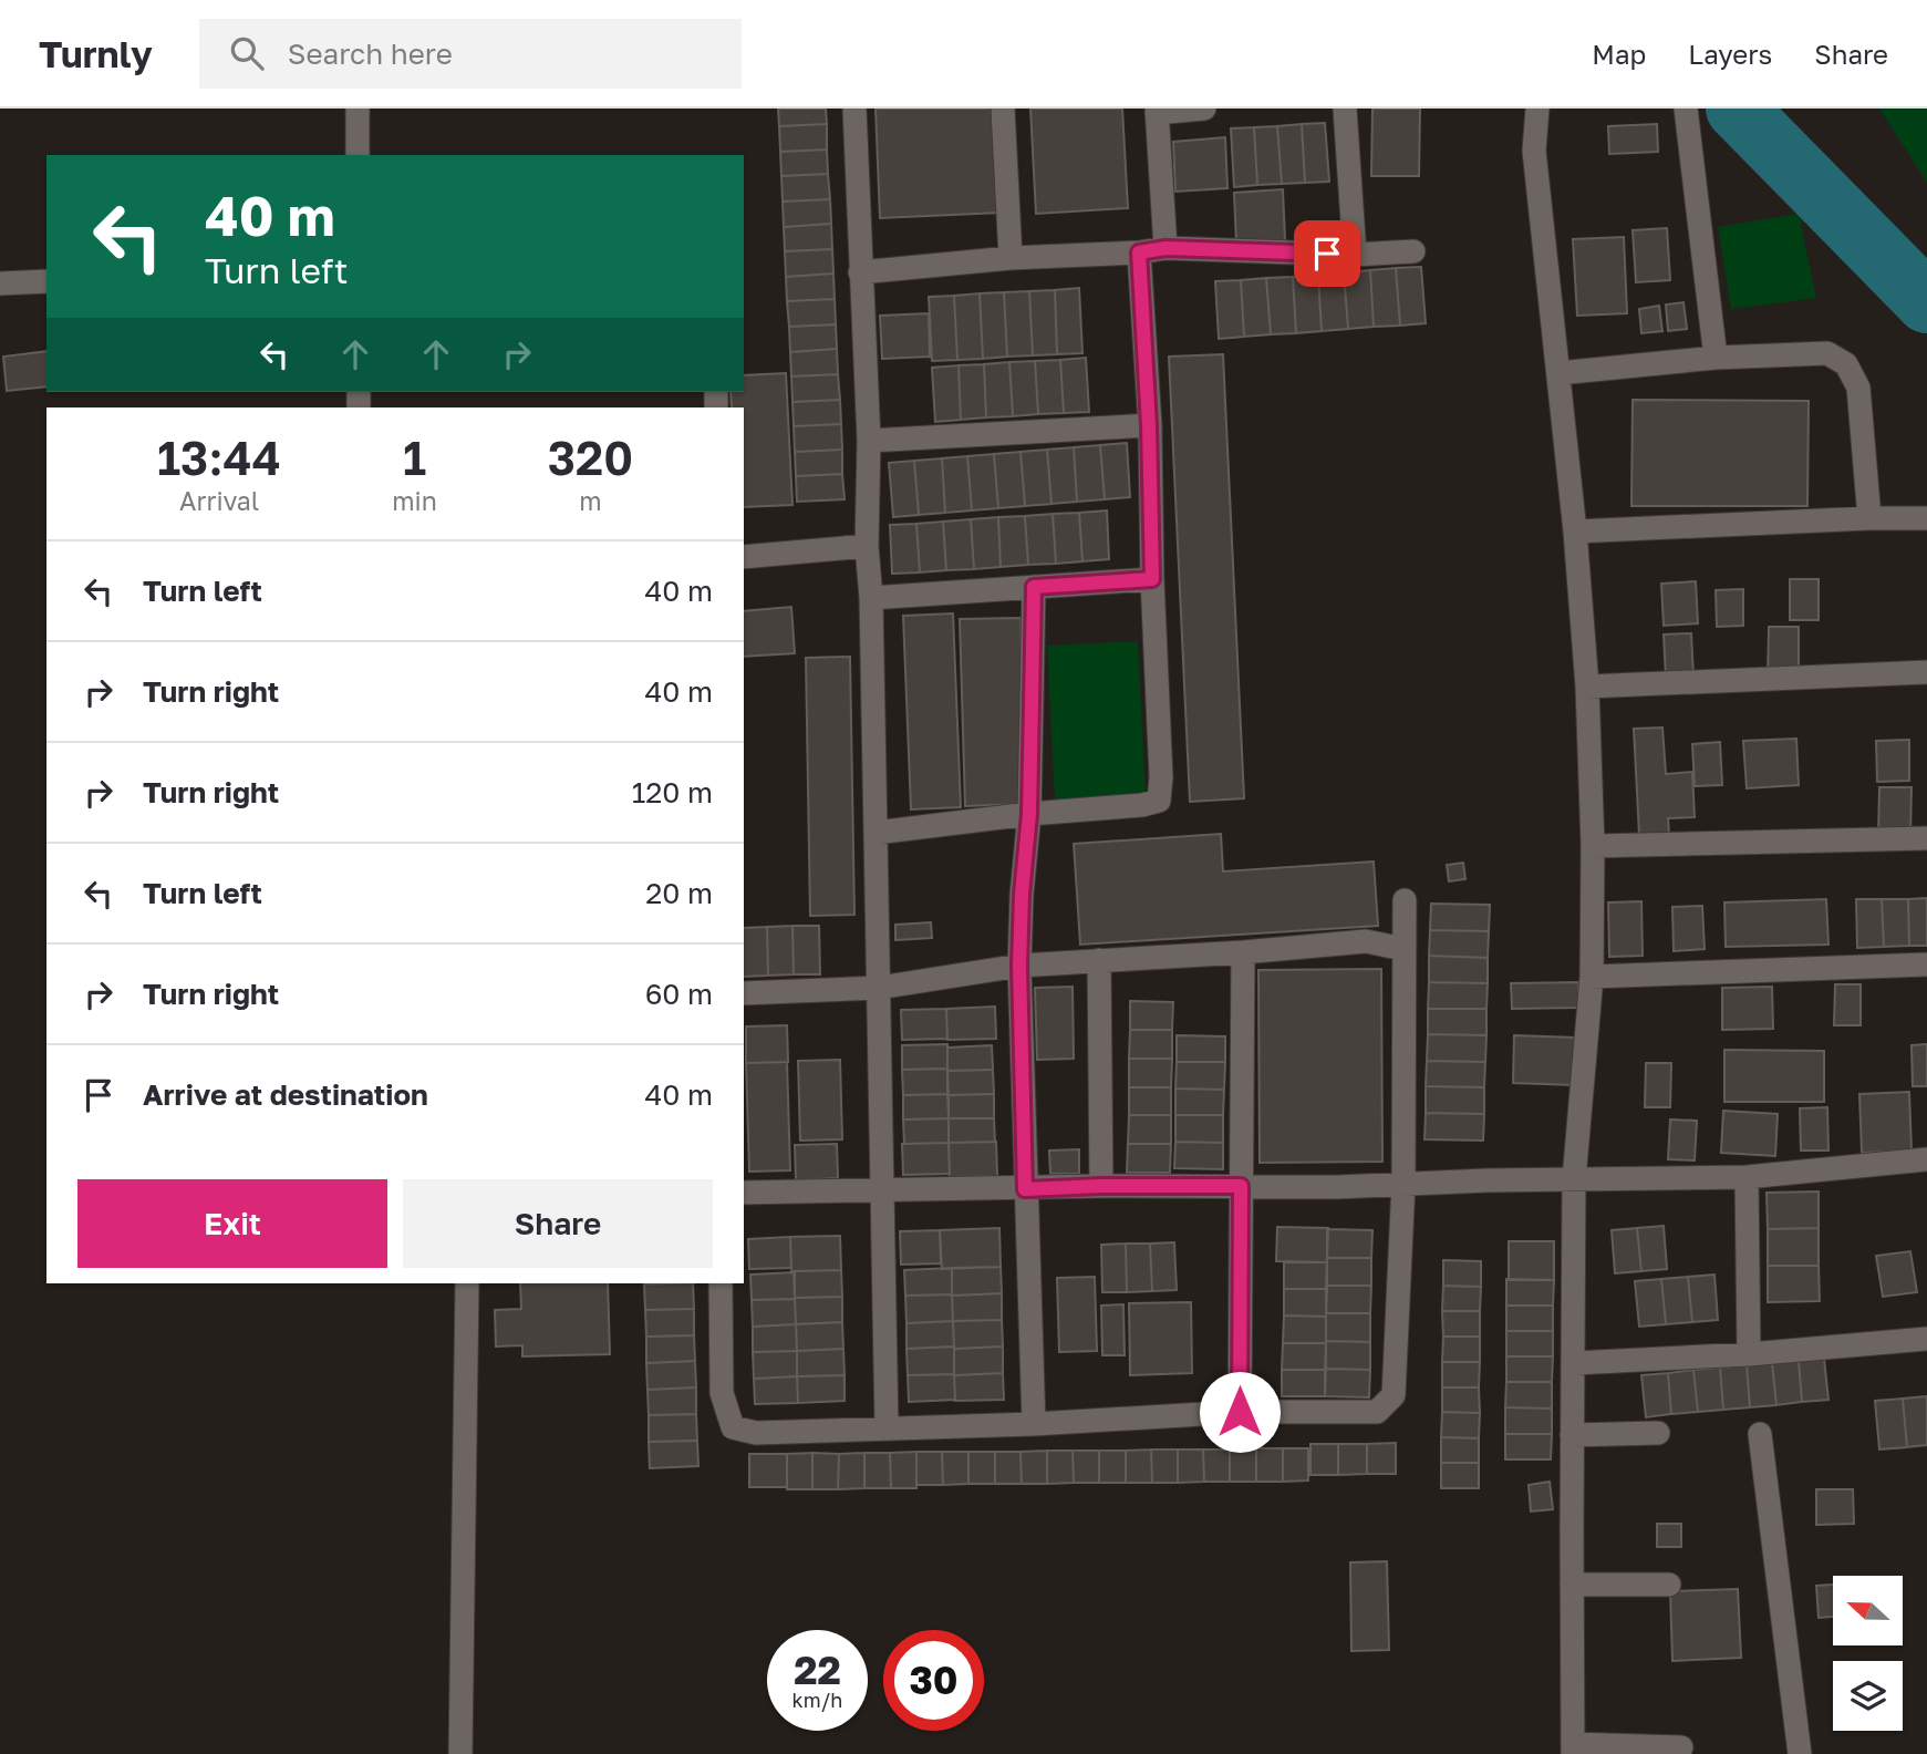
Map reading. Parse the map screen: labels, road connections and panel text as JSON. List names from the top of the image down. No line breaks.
{"north":"left","page":{"header":"Turnly","search":"Search here","nav":["Map","Layers","Share"],"turn":["40 m","Turn left"],"eta":["13:44","Arrival","1","min","320","m"],"list":[{"name":"Turn left","value":"40 m"},{"name":"Turn right","value":"40 m"},{"name":"Turn right","value":"120 m"},{"name":"Turn left","value":"20 m"},{"name":"Turn right","value":"60 m"},{"name":"Arrive at destination","value":"40 m"}],"buttons":["Exit","Share"],"speed":"22 km/h","limit":"30"}}
